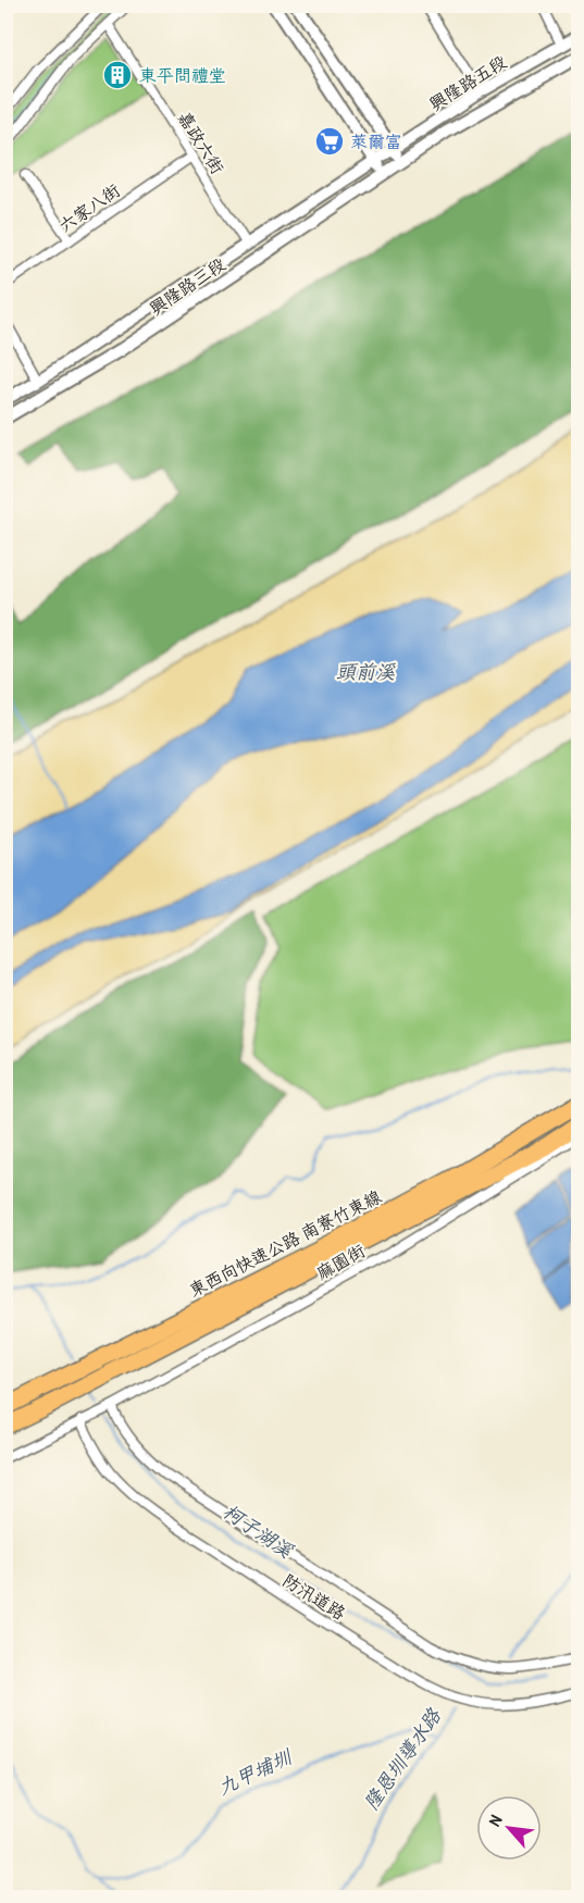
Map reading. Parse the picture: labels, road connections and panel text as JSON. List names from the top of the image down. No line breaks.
{"streets":{"highway":["東西向快速公路 南寮竹東線"],"street":["興隆路五段","嘉政六街","六家八街","興隆路三段","麻園街","防汛道路"]},"crossings":[["興隆路五段","興隆路三段"],["嘉政六街","六家八街"],["嘉政六街","興隆路三段"],["麻園街","防汛道路"]],"water":["頭前溪","柯子湖溪","隆恩圳導水路","九甲埔圳"],"places":{"building":["東平問禮堂"],"supermarket":["萊爾富"]},"north":"top left"}
